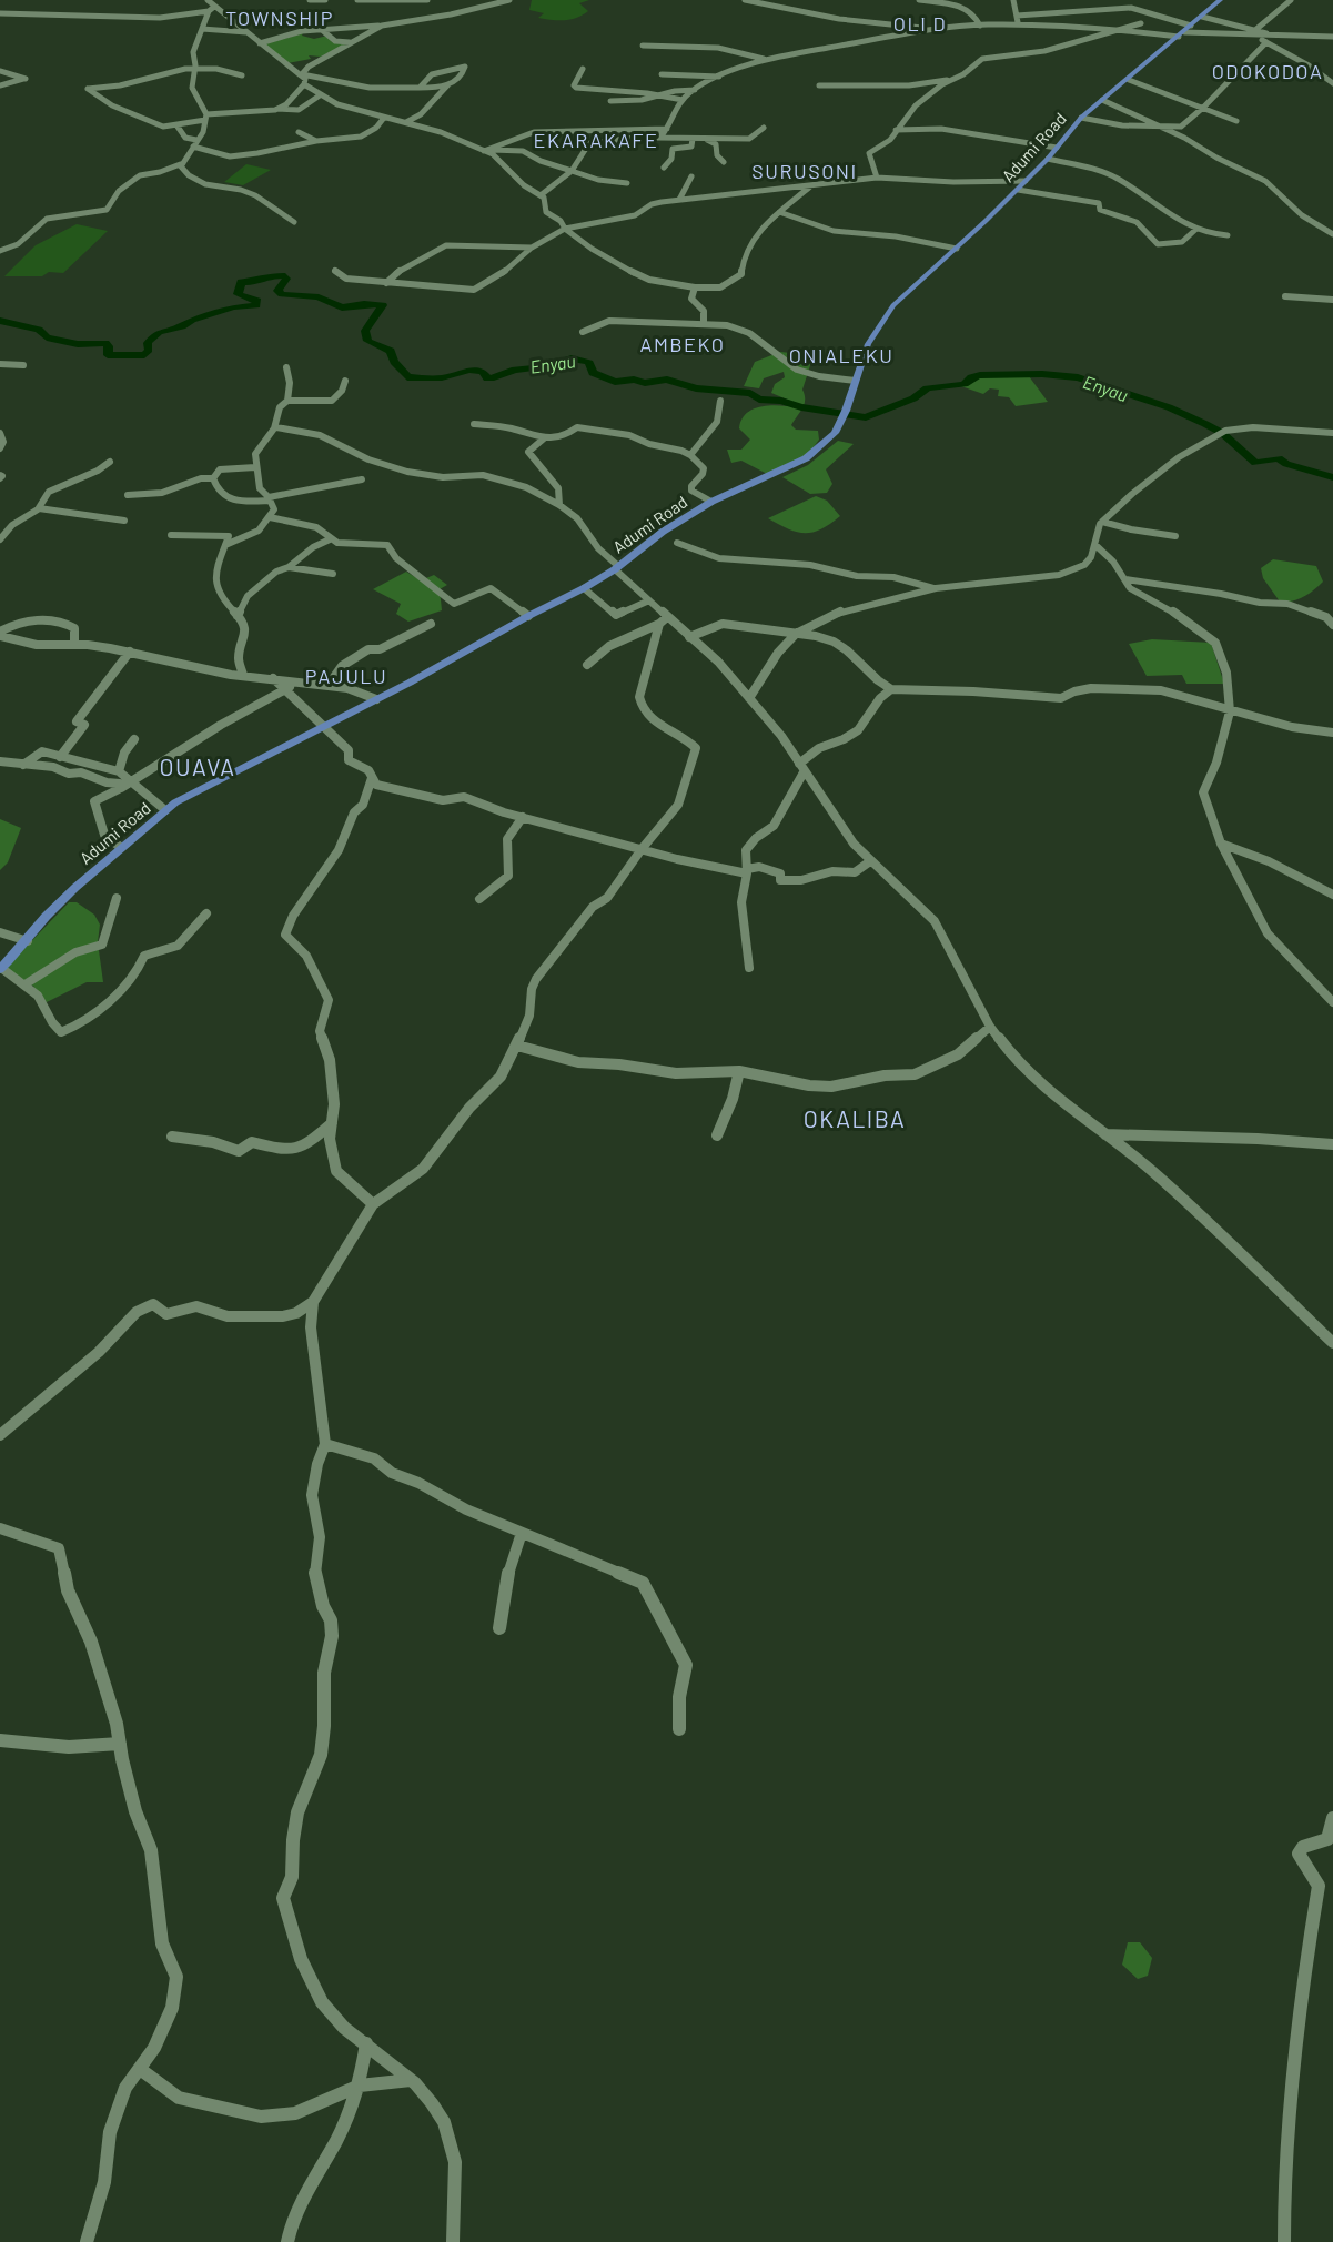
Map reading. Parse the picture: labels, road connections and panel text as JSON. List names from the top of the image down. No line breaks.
{"streets":{"main road":["Adumi Road"]},"districts":["TOWNSHIP","OLI D","ODOKODOA","EKARAKAFE","SURUSONI","AMBEKO","ONIALEKU","PAJULU","OUAVA","OKALIBA"],"water":["Enyau"]}
